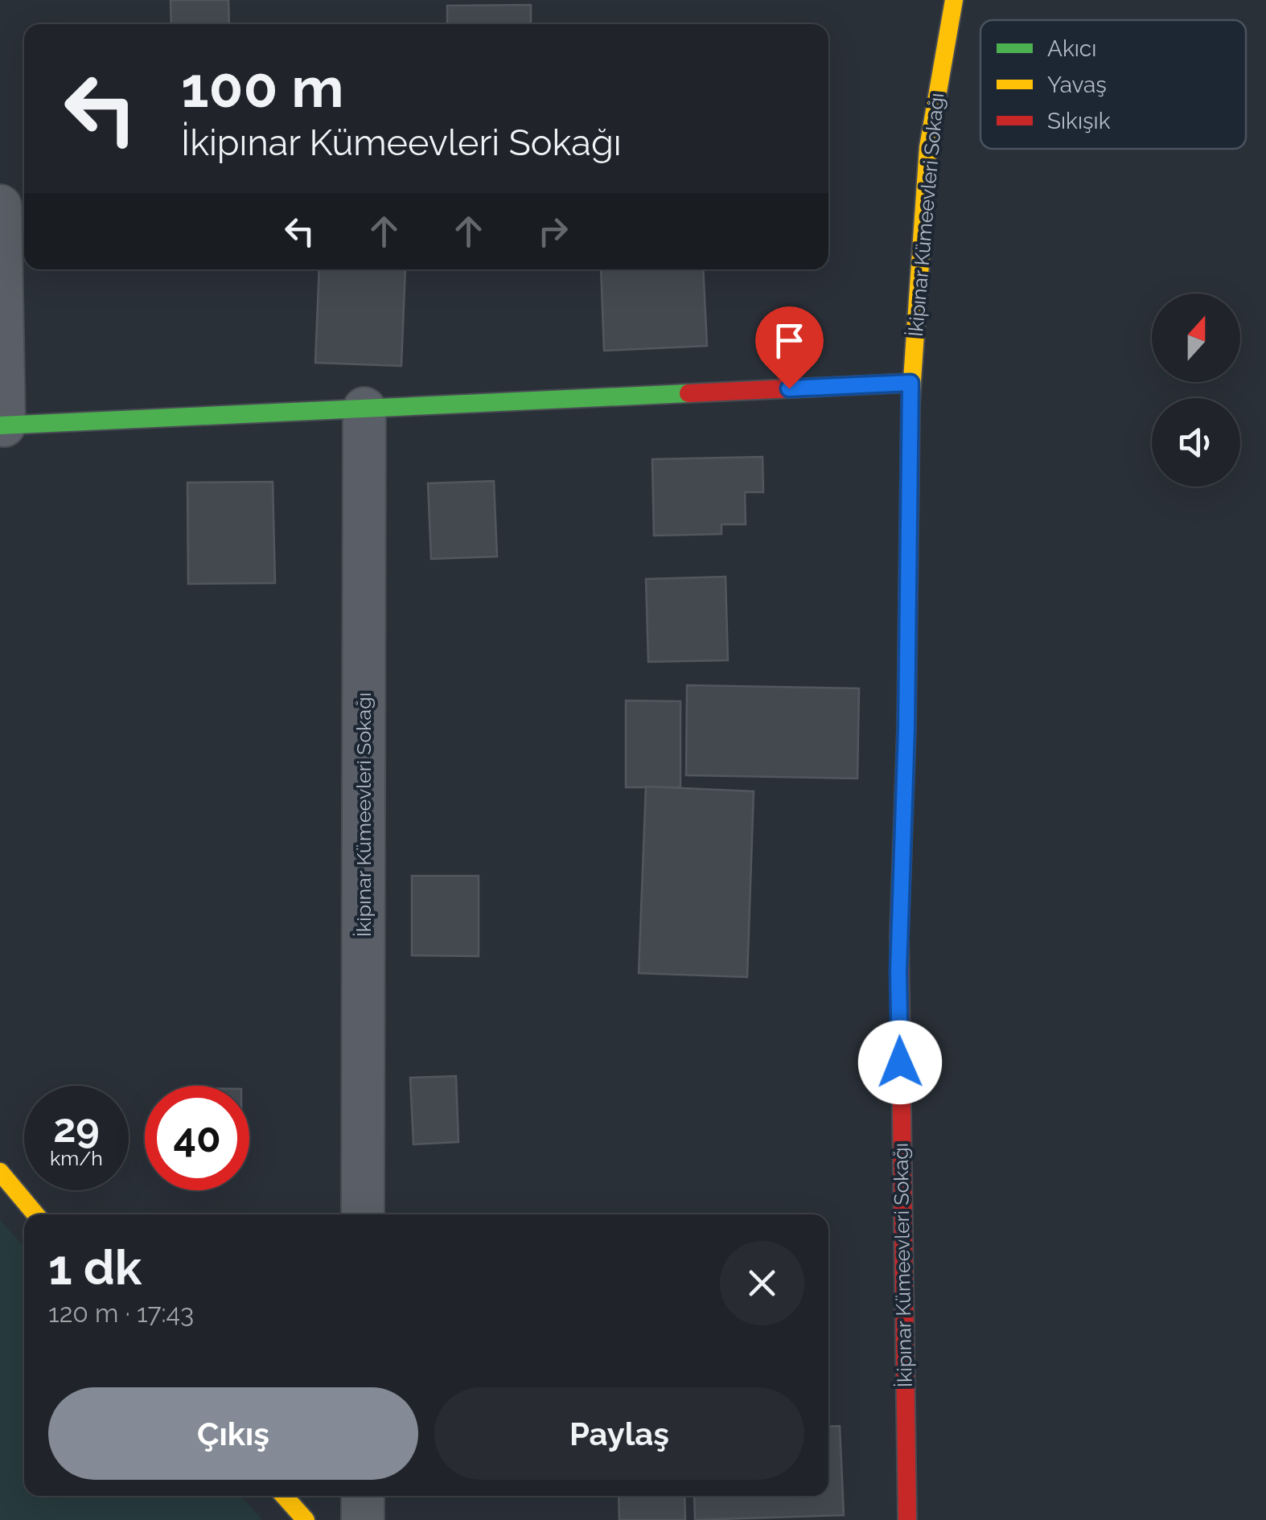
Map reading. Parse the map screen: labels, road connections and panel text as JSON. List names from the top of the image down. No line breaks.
{"streets":{"street":["İkipınar Kümeevleri Sokağı"]},"legend":["Akıcı","Yavaş","Sıkışık"],"north":"top","page":{"turn":["100 m","İkipınar Kümeevleri Sokağı"],"speed":"29 km/h","limit":"40","heading":["1 dk","120 m · 17:43"],"buttons":["Çıkış","Paylaş"]}}
